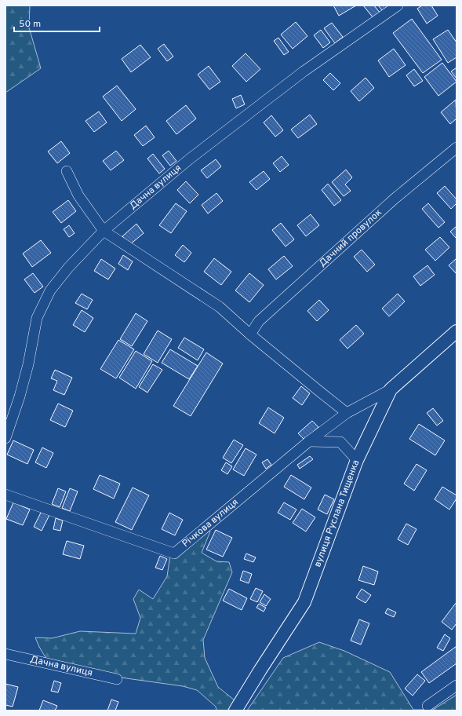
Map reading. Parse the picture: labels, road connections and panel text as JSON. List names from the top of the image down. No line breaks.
{"streets":{"street":["Дачна вулиця","Дачний провулок","вулиця Руслана Тищенка","Річкова вулиця"]},"crossings":[["вулиця Руслана Тищенка","Річкова вулиця"]],"scale_bar":"50 m"}
